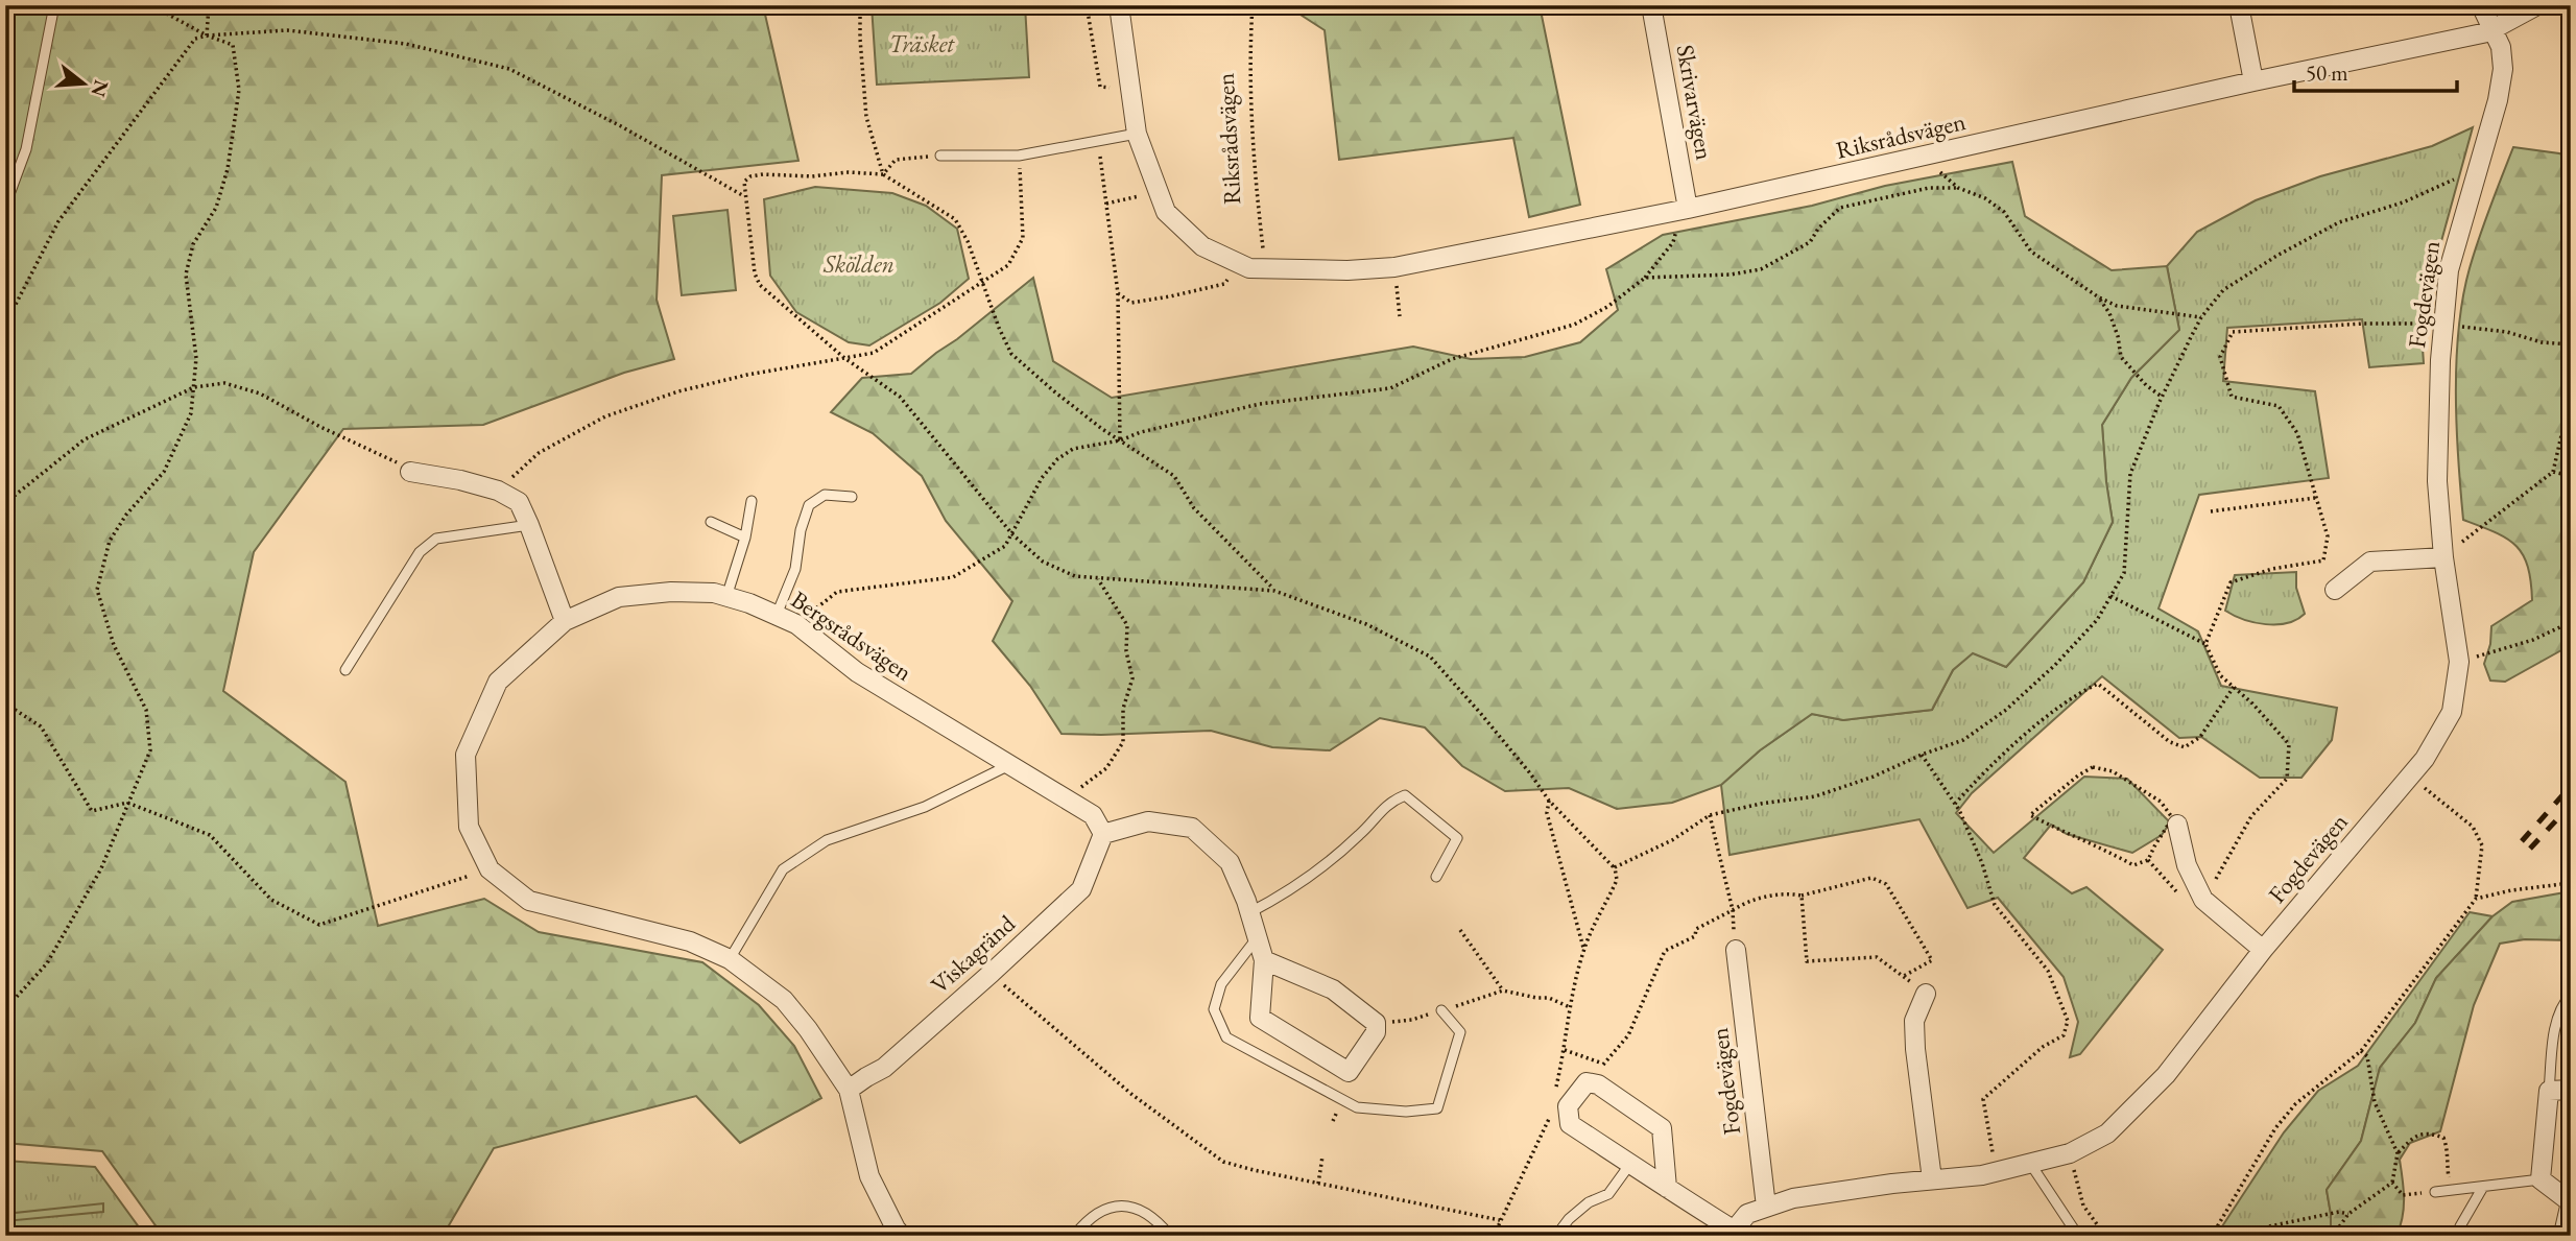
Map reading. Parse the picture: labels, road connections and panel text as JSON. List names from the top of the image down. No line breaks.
{"streets":{"street":["Skrivarvägen","Riksrådsvägen","Fogdevägen","Bergsrådsvägen","Viskagränd"]},"crossings":[["Skrivarvägen","Riksrådsvägen"],["Riksrådsvägen","Fogdevägen"],["Bergsrådsvägen","Viskagränd"]],"parks":["Träsket","Skölden"],"scale_bar":"50 m","north":"right"}
